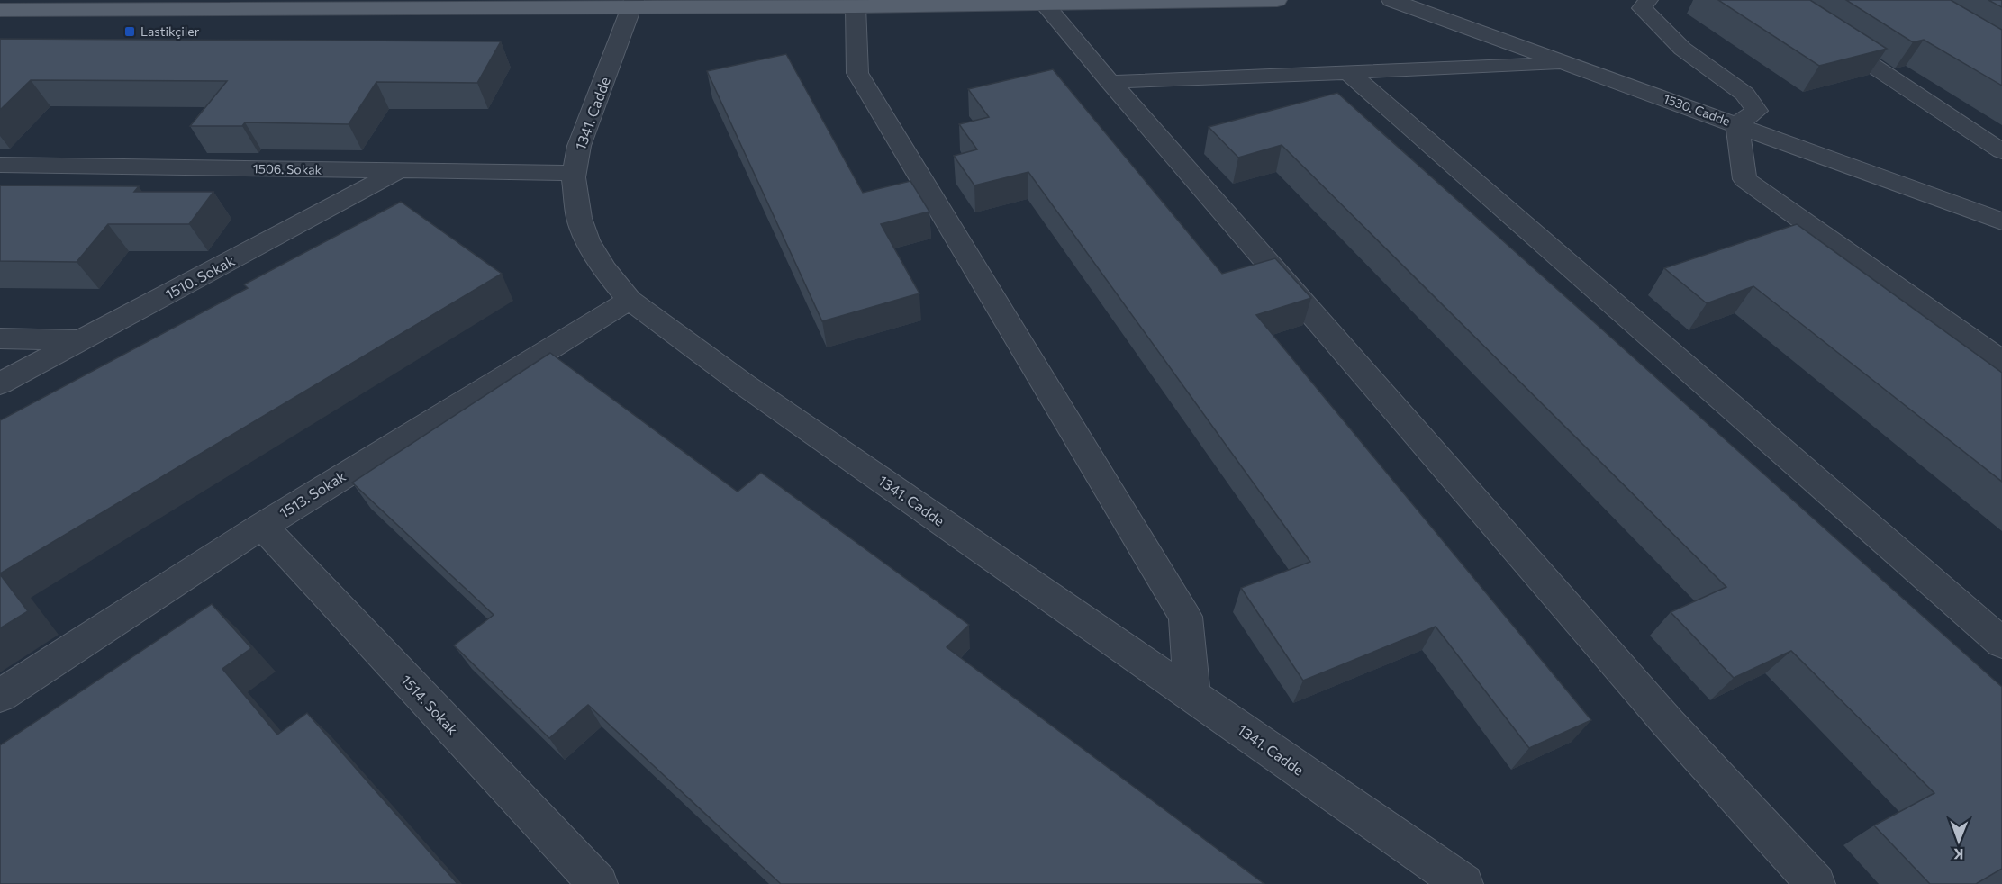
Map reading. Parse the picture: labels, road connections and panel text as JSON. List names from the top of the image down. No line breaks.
{"streets":{"street":["1530. Cadde","1341. Cadde","1506. Sokak","1510. Sokak","1513. Sokak","1514. Sokak"]},"crossings":[["1341. Cadde","1506. Sokak"],["1341. Cadde","1513. Sokak"],["1506. Sokak","1510. Sokak"],["1513. Sokak","1514. Sokak"]],"places":{"transit":["Lastikçiler"]},"north":"bottom"}
